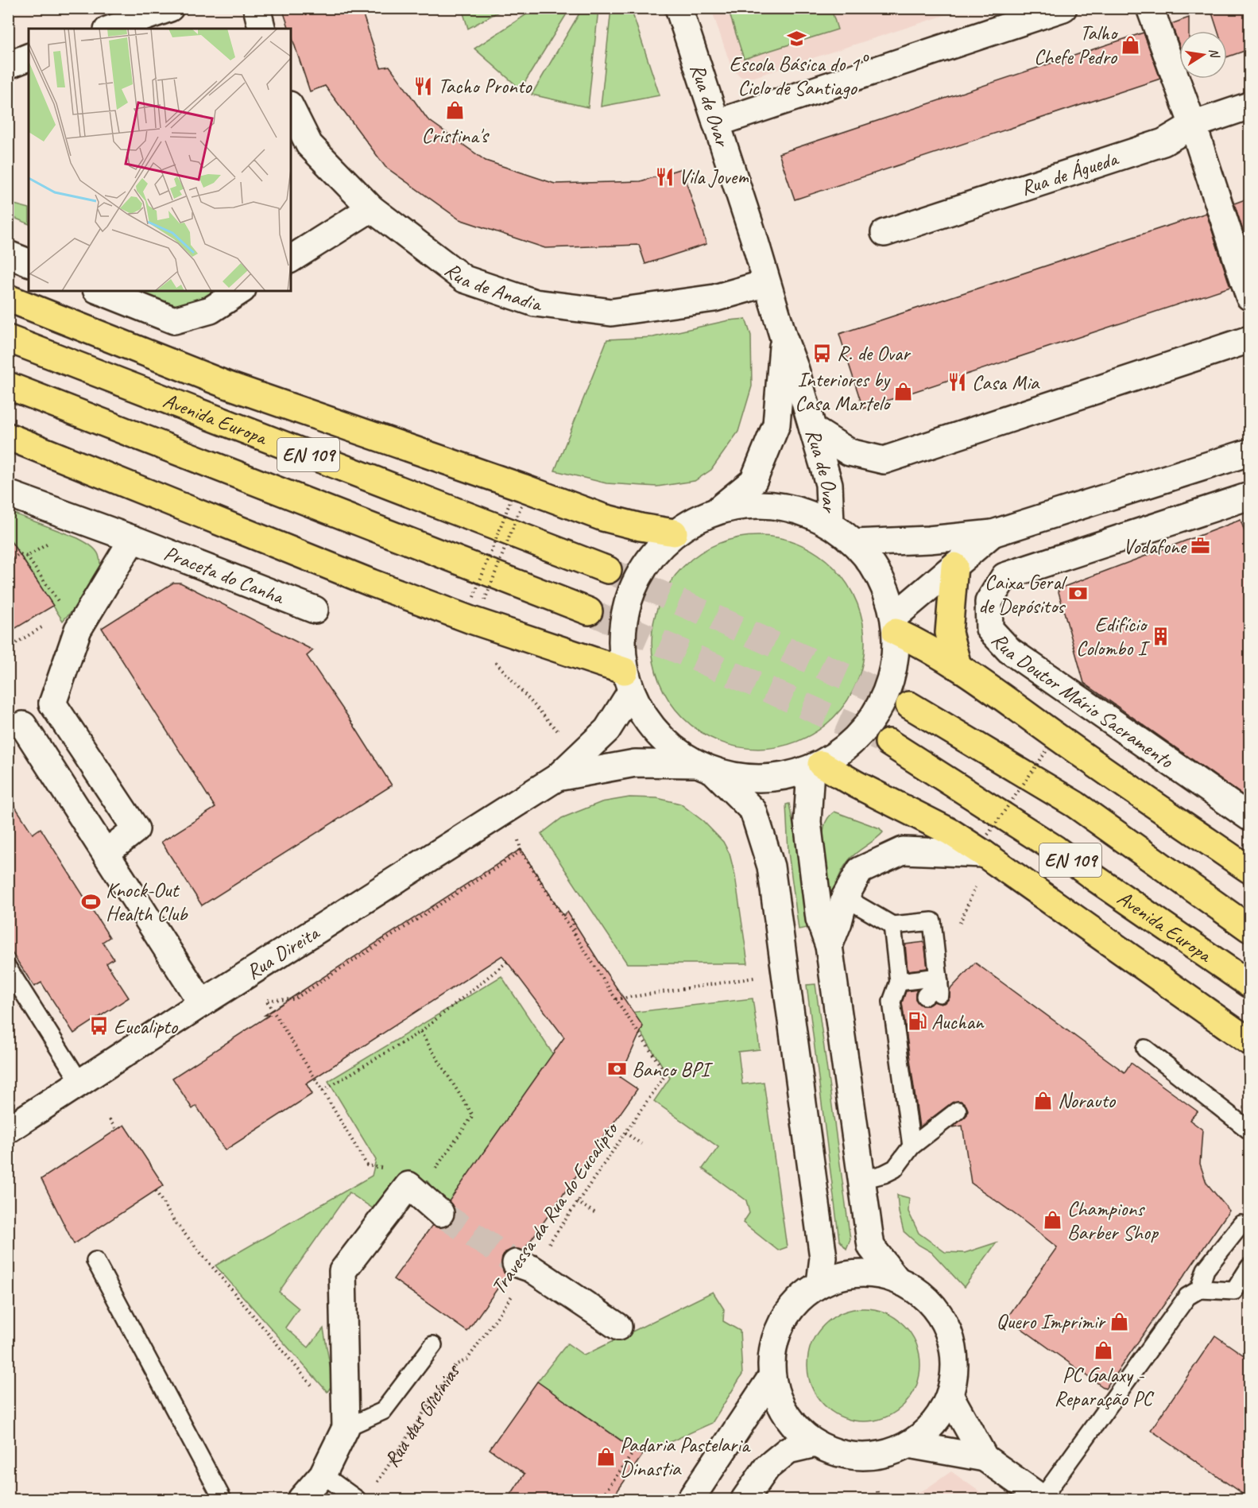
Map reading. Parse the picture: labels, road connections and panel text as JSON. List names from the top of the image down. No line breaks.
{"streets":{"main road":["Avenida Europa","EN 109"],"street":["Rua de Ovar","Rua de Águeda","Rua de Anadia","Praceta do Canha","Rua Doutor Mário Sacramento","Rua Direita"],"path":["Travessa da Rua do Eucalipto","Rua das Glicínias"]},"crossings":[["Rua de Ovar","Rua de Anadia"],["Travessa da Rua do Eucalipto","Rua das Glicínias"]],"places":{"school or university":["Escola Básica do 1° Ciclo de Santiago"],"shop":["Talho Chefe Pedro","Cristina's","Interiores by Casa Martelo","Norauto","Champions Barber Shop","Quero Imprimir","PC Galaxy - Reparação PC","Padaria Pastelaria Dinastia"],"restaurant":["Tacho Pronto","Vila Jovem","Casa Mia"],"bus stop":["R. de Ovar","Eucalipto"],"office":["Vodafone"],"bank":["Caixa Geral de Depósitos","Banco BPI"],"building":["Edifício Colombo I"],"sports":["Knock-Out Health Club"],"fuel station":["Auchan"]},"north":"right"}
